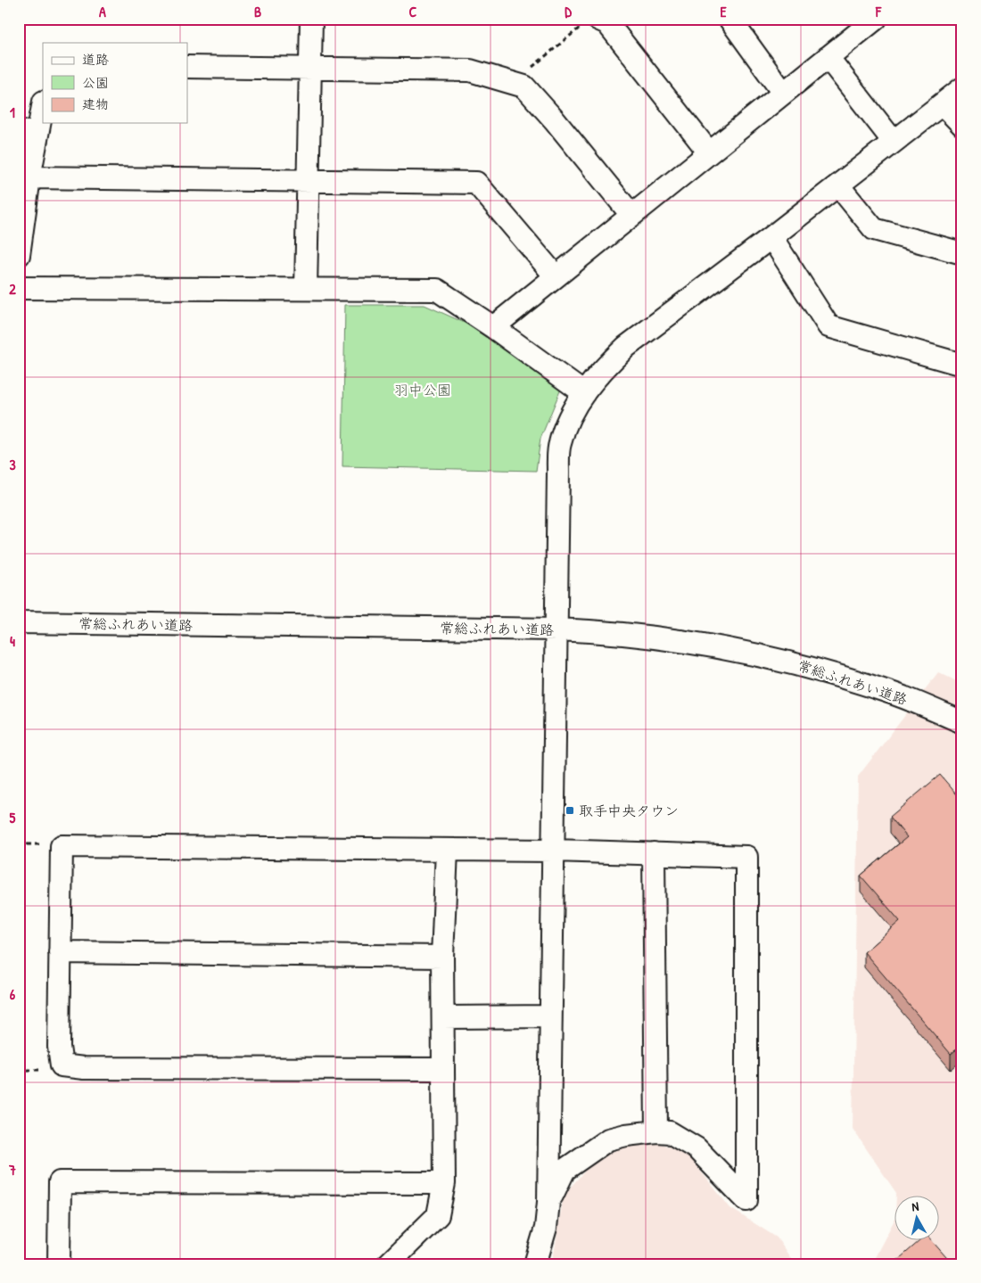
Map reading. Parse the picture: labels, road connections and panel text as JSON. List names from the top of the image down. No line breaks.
{"streets":{"street":["常総ふれあい道路"]},"parks":["羽中公園"],"places":{"transit":["取手中央タウン"]},"legend":["道路","公園","建物"],"north":"top","grid":{"columns":["A","B","C","D","E","F"],"rows":["1","2","3","4","5","6","7"]}}
